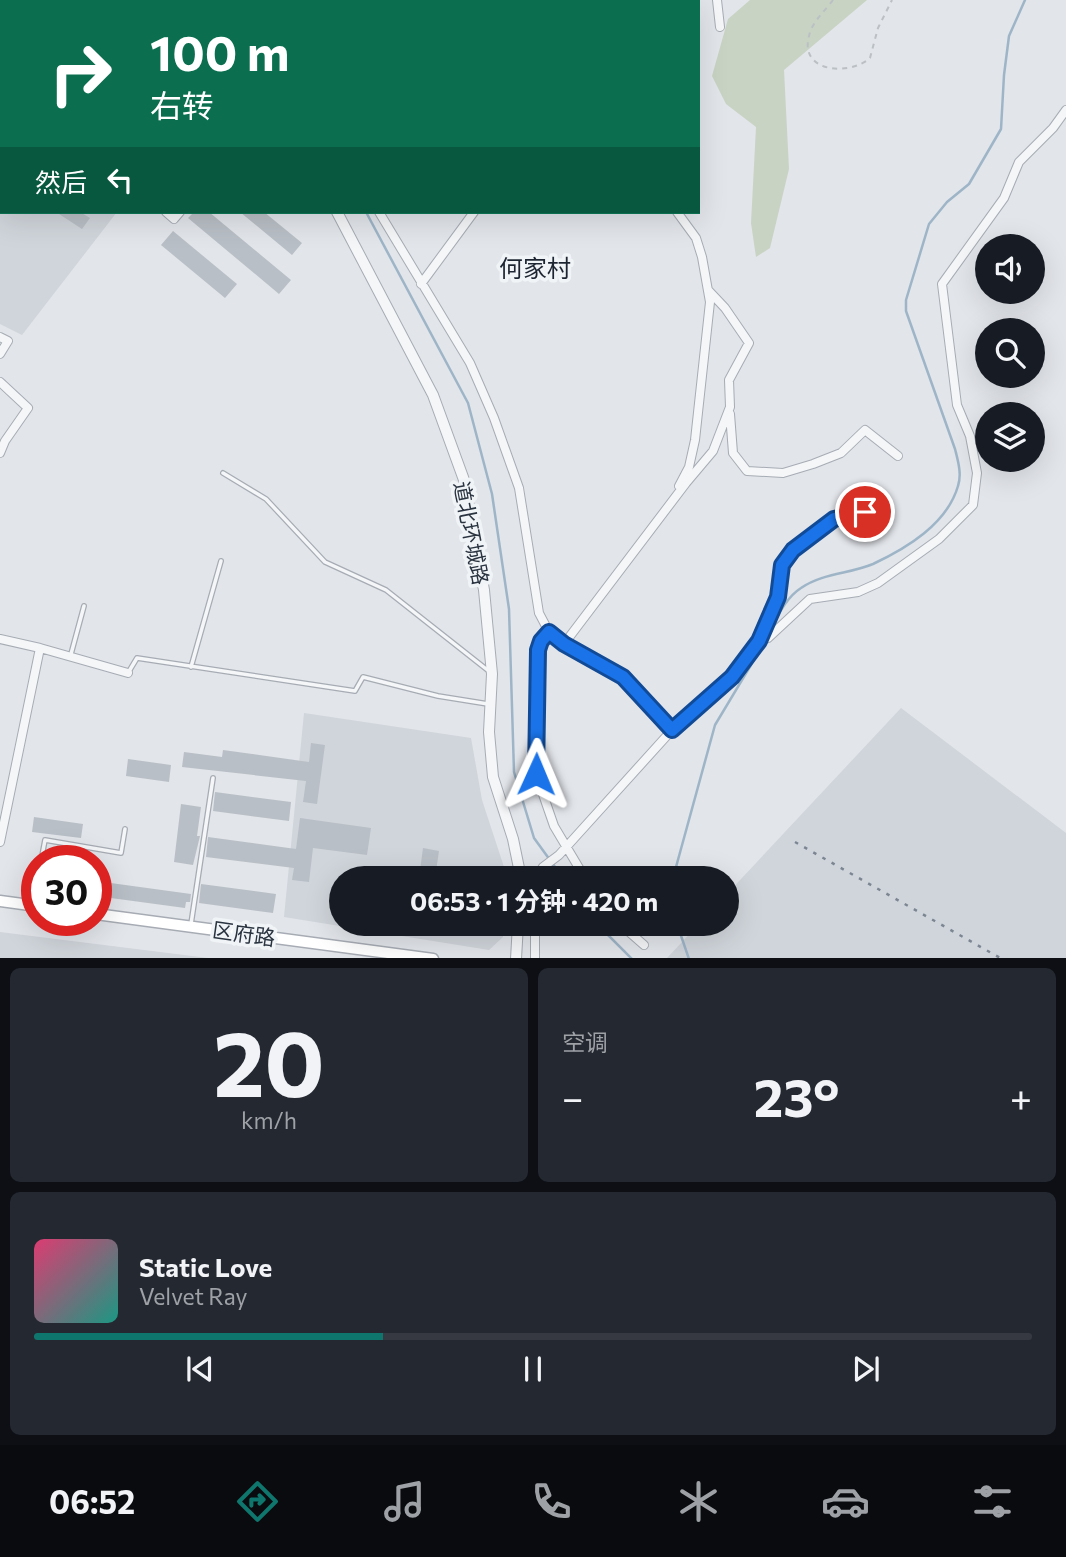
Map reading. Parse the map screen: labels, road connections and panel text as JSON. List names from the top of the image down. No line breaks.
{"streets":{"main road":["区府路"],"street":["道北环城路"]},"districts":["何家村"],"page":{"turn":["100 m","右转"],"then":"然后","limit":"30","trip":"06:53 · 1 分钟 · 420 m","tile":[["20","km/h"],"空调"],"heat":["−","23°","+"],"song":["Static Love","Velvet Ray"],"tabs":"06:52"}}
